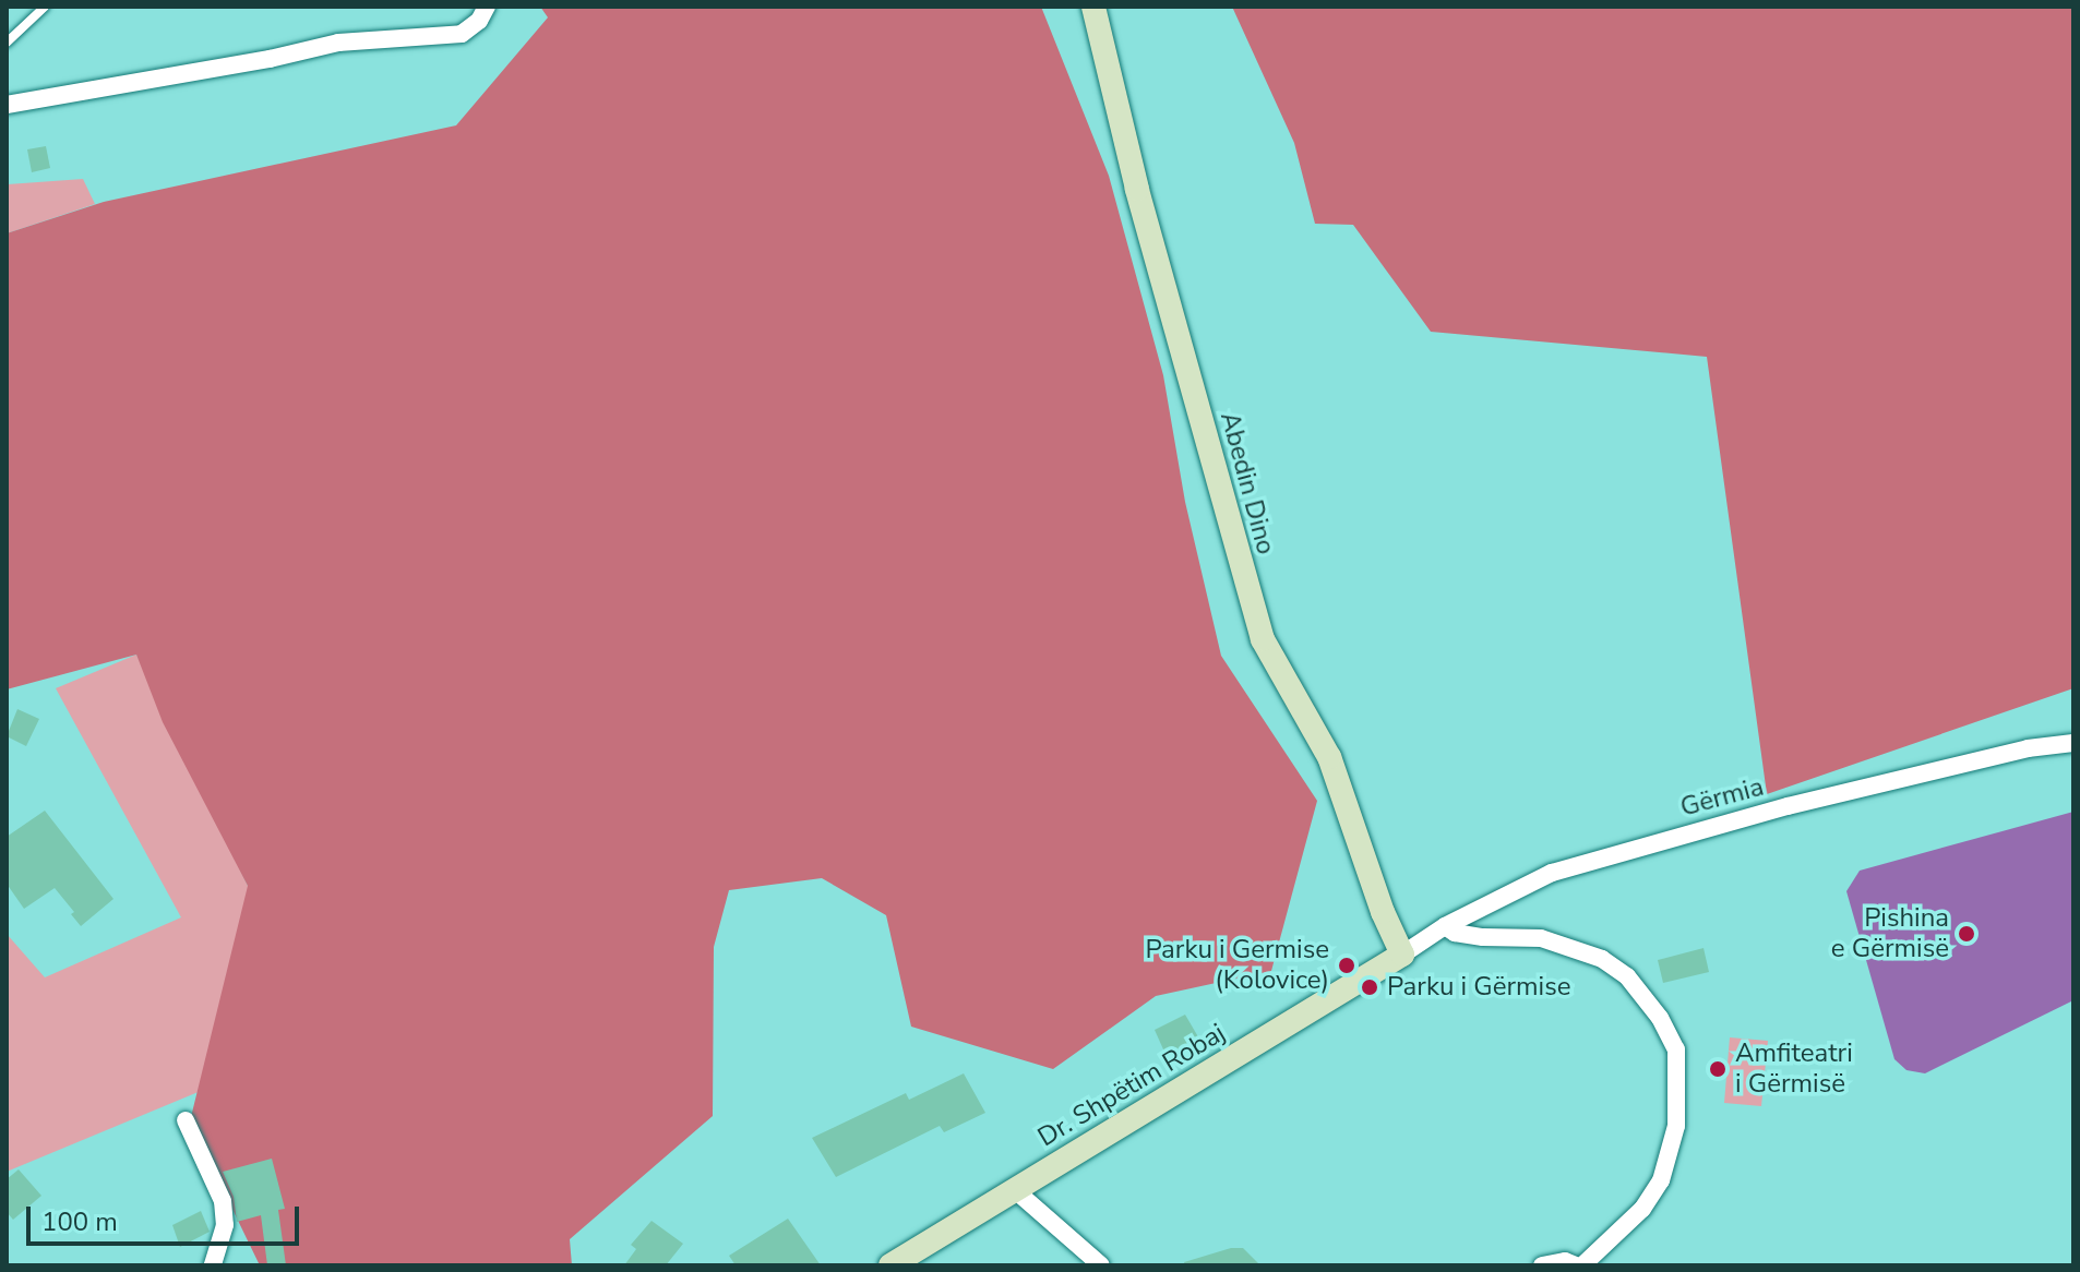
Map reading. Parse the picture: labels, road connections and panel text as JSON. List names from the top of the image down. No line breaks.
{"streets":{"street":["Abedin Dino","Gërmia","Dr. Shpëtim Robaj"]},"crossings":[["Abedin Dino","Gërmia"],["Abedin Dino","Dr. Shpëtim Robaj"],["Gërmia","Dr. Shpëtim Robaj"]],"places":["Pishina e Gërmisë","Parku i Germise (Kolovice)","Parku i Gërmise","Amfiteatri i Gërmisë"],"scale_bar":"100 m"}
